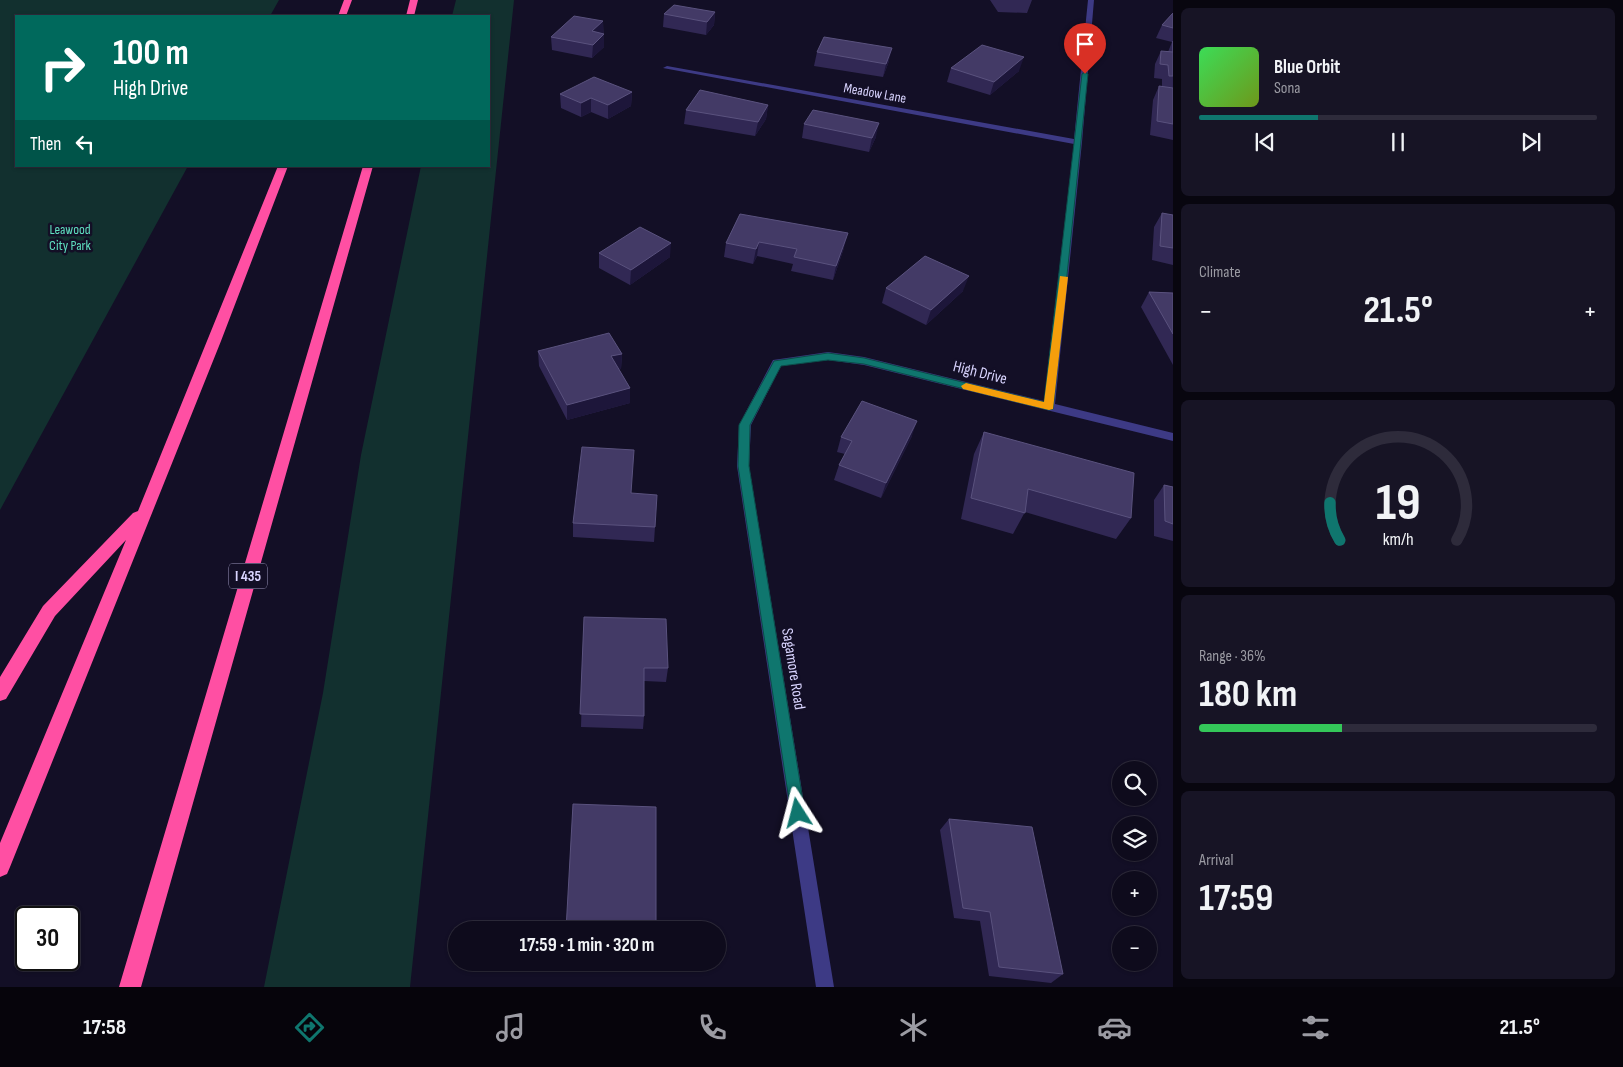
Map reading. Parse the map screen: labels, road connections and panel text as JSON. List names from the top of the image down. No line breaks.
{"streets":{"highway":["I 435"],"street":["Meadow Lane","High Drive","Sagamore Road"]},"crossings":[["High Drive","Sagamore Road"]],"parks":["Leawood City Park"],"page":{"turn":["100 m","High Drive"],"song":["Blue Orbit","Sona"],"then":"Then","tile":["Climate",["Range · 36%","180 km"],["Arrival","17:59"]],"heat":["−","21.5°","+"],"map_buttons":["+","−"],"limit":"30","trip":"17:59 · 1 min · 320 m","tabs":["17:58","21.5°"],"gauge":["19","km/h"]}}
